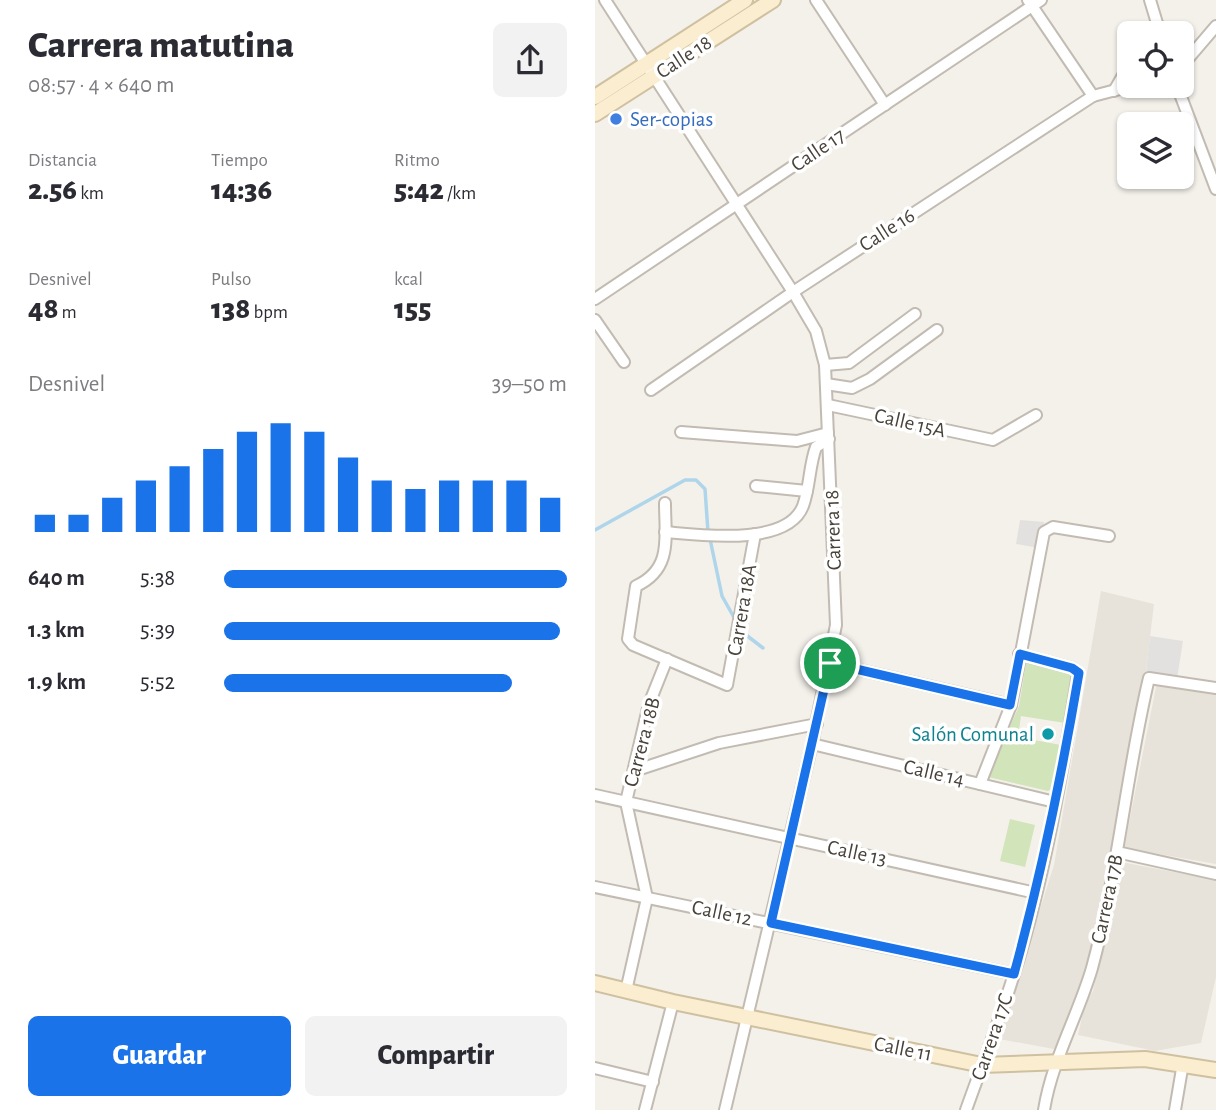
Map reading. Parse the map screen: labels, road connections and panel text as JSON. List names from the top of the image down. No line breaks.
{"streets":{"street":["Calle 18","Calle 17","Calle 16","Calle 15A","Carrera 18","Carrera 18A","Carrera 18B","Calle 14","Calle 13","Carrera 17B","Calle 12","Carrera 17C","Calle 11"]},"crossings":[["Calle 18","Carrera 18"],["Calle 17","Carrera 18"],["Calle 16","Carrera 18"],["Calle 15A","Carrera 18"],["Carrera 18","Calle 14"],["Carrera 18","Calle 13"],["Carrera 18","Calle 12"],["Carrera 18","Calle 11"],["Carrera 18A","Carrera 18B"],["Carrera 18B","Calle 13"],["Carrera 18B","Calle 12"],["Carrera 18B","Calle 11"],["Calle 14","Carrera 17C"],["Calle 13","Carrera 17C"],["Carrera 17B","Calle 11"],["Calle 12","Carrera 17C"],["Carrera 17C","Calle 11"]],"places":["Ser-copias","Salón Comunal"],"page":{"heading":["Carrera matutina","08:57 · 4 × 640 m"],"stats":[["Distancia","2.56 km"],["Tiempo","14:36"],["Ritmo","5:42 /km"],["Desnivel","48 m"],["Pulso","138 bpm"],["kcal","155"]],"chart":["Desnivel","39–50 m"],"list":[{"name":"640 m","note":"5:38"},{"name":"1.3 km","note":"5:39"},{"name":"1.9 km","note":"5:52"}],"buttons":["Guardar","Compartir"]}}
